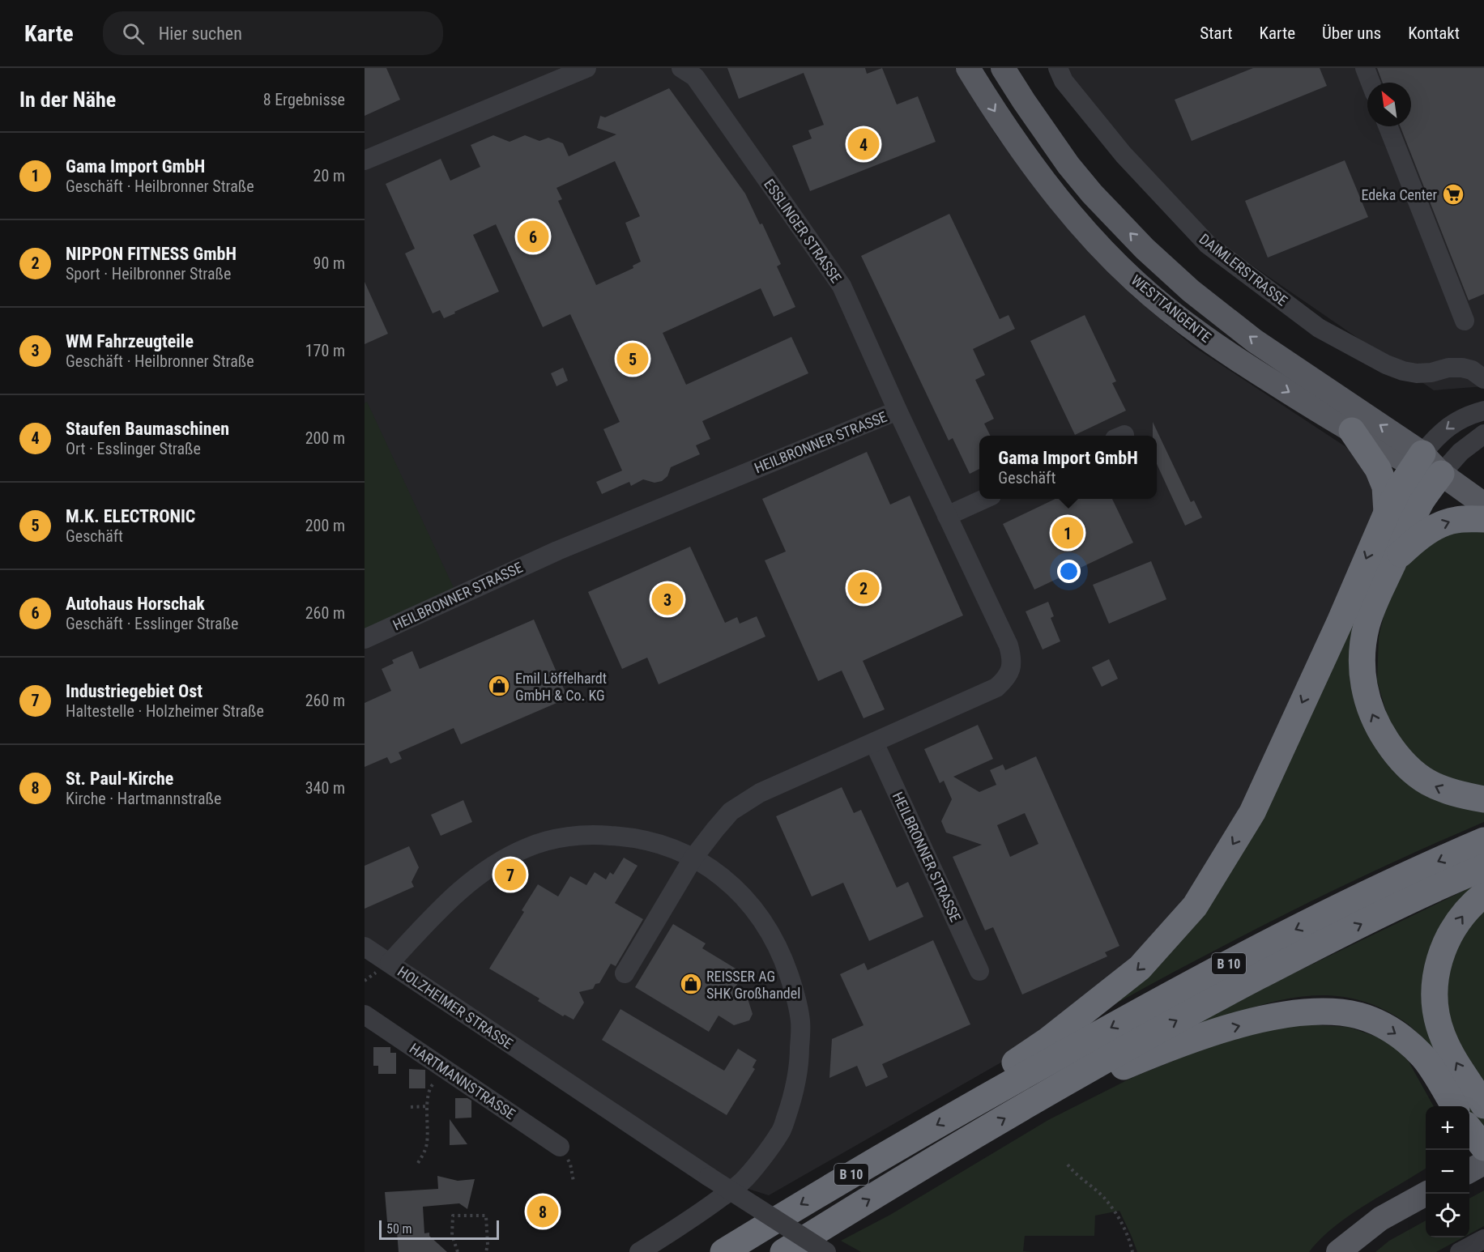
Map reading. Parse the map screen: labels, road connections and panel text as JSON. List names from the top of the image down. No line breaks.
{"streets":{"highway":["B 10"],"main road":["WESTTANGENTE"],"street":["ESSLINGER STRASSE","DAIMLERSTRASSE","HEILBRONNER STRASSE","HOLZHEIMER STRASSE","HARTMANNSTRASSE"]},"crossings":[["ESSLINGER STRASSE","HEILBRONNER STRASSE"],["HEILBRONNER STRASSE","HOLZHEIMER STRASSE"]],"places":{"supermarket":["Edeka Center"],"shop":["Emil Löffelhardt GmbH & Co. KG","REISSER AG SHK Großhandel"]},"scale_bar":"50 m","north":"top left","page":{"header":"Karte","search":"Hier suchen","nav":["Start","Karte","Über uns","Kontakt"],"heading":["In der Nähe","8 Ergebnisse"],"pins":["4","6","5","1","2","3","7","8"],"list":[{"mark":"1","name":"Gama Import GmbH","note":"Geschäft · Heilbronner Straße","value":"20 m"},{"mark":"2","name":"NIPPON FITNESS GmbH","note":"Sport · Heilbronner Straße","value":"90 m"},{"mark":"3","name":"WM Fahrzeugteile","note":"Geschäft · Heilbronner Straße","value":"170 m"},{"mark":"4","name":"Staufen Baumaschinen","note":"Ort · Esslinger Straße","value":"200 m"},{"mark":"5","name":"M.K. ELECTRONIC","note":"Geschäft","value":"200 m"},{"mark":"6","name":"Autohaus Horschak","note":"Geschäft · Esslinger Straße","value":"260 m"},{"mark":"7","name":"Industriegebiet Ost","note":"Haltestelle · Holzheimer Straße","value":"260 m"},{"mark":"8","name":"St. Paul-Kirche","note":"Kirche · Hartmannstraße","value":"340 m"}],"popup":["Gama Import GmbH","Geschäft"],"map_buttons":["+","−"],"scale":"50 m"}}
